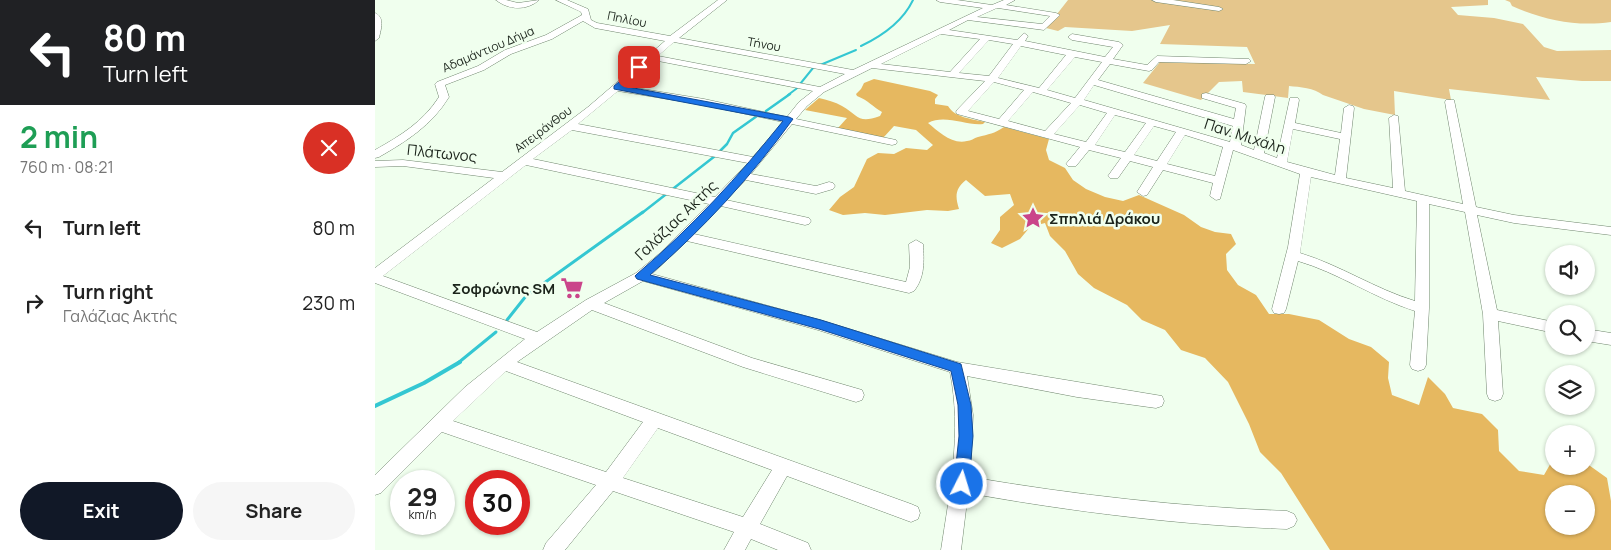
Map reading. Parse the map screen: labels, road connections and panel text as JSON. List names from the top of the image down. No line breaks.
{"streets":{"street":["Πηλίου","Τήνου","Αδαμάντιου Δήμα","Απειράνθου","Παν. Μιχάλη","Πλάτωνος","Γαλάζιας Ακτής"]},"crossings":[["Πηλίου","Τήνου"],["Πηλίου","Αδαμάντιου Δήμα"],["Πηλίου","Απειράνθου"],["Τήνου","Απειράνθου"],["Τήνου","Γαλάζιας Ακτής"],["Απειράνθου","Πλάτωνος"],["Παν. Μιχάλη","Γαλάζιας Ακτής"]],"places":{"place":["Σπηλιά Δράκου"],"supermarket":["Σοφρώνης SM"]},"page":{"turn":["80 m","Turn left"],"heading":["2 min","760 m · 08:21"],"list":[{"name":"Turn left","value":"80 m"},{"name":"Turn right","note":"Γαλάζιας Ακτής","value":"230 m"}],"map_buttons":["+","−"],"speed":"29 km/h","limit":"30","buttons":["Exit","Share"]}}
